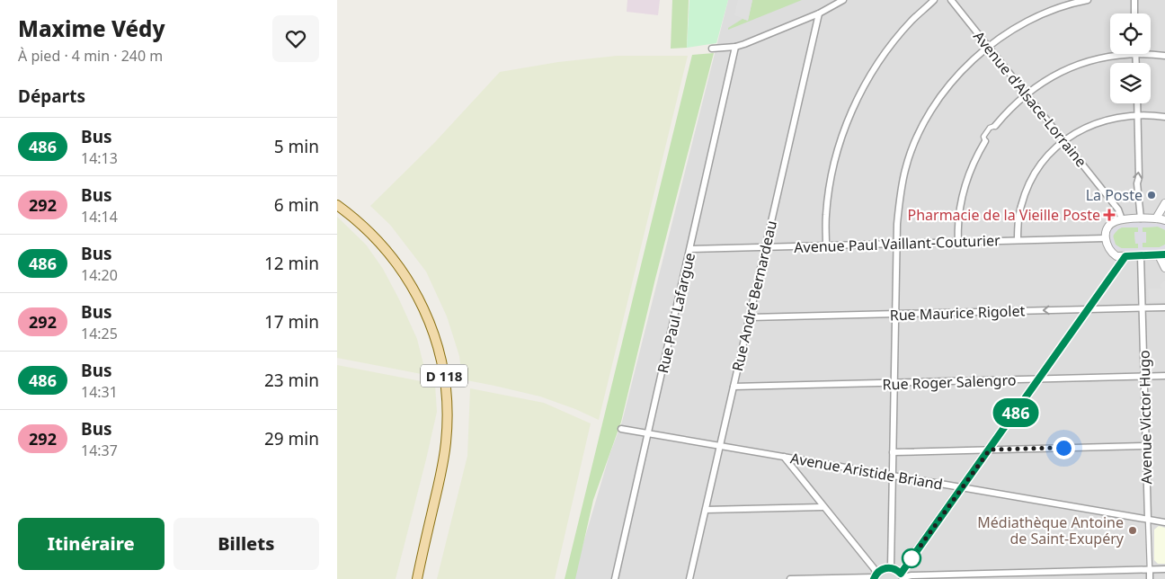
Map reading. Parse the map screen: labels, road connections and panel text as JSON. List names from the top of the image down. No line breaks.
{"streets":{"main road":["D 118"],"street":["Avenue d'Alsace-Lorraine","Avenue Paul Vaillant-Couturier","Rue André Bernardeau","Rue Paul Lafargue","Rue Maurice Rigolet","Rue Roger Salengro","Avenue Victor Hugo","Avenue Aristide Briand"]},"crossings":[["Avenue Paul Vaillant-Couturier","Rue André Bernardeau"],["Avenue Paul Vaillant-Couturier","Rue Paul Lafargue"],["Rue André Bernardeau","Rue Maurice Rigolet"],["Rue André Bernardeau","Rue Roger Salengro"],["Rue André Bernardeau","Avenue Aristide Briand"],["Rue Paul Lafargue","Avenue Aristide Briand"],["Rue Maurice Rigolet","Avenue Victor Hugo"],["Rue Roger Salengro","Avenue Victor Hugo"],["Avenue Victor Hugo","Avenue Aristide Briand"]],"one_way":["Rue Maurice Rigolet"],"places":{"other":["La Poste","Médiathèque Antoine de Saint-Exupéry"],"health":["Pharmacie de la Vieille Poste"]},"lines":["bus line 486"],"page":{"heading":[["Maxime Védy","À pied · 4 min · 240 m"],"Départs"],"on_map":"486","list":[{"mark":"486","name":"Bus","note":"14:13","value":"5 min"},{"mark":"292","name":"Bus","note":"14:14","value":"6 min"},{"mark":"486","name":"Bus","note":"14:20","value":"12 min"},{"mark":"292","name":"Bus","note":"14:25","value":"17 min"},{"mark":"486","name":"Bus","note":"14:31","value":"23 min"},{"mark":"292","name":"Bus","note":"14:37","value":"29 min"}],"buttons":["Itinéraire","Billets"]}}
